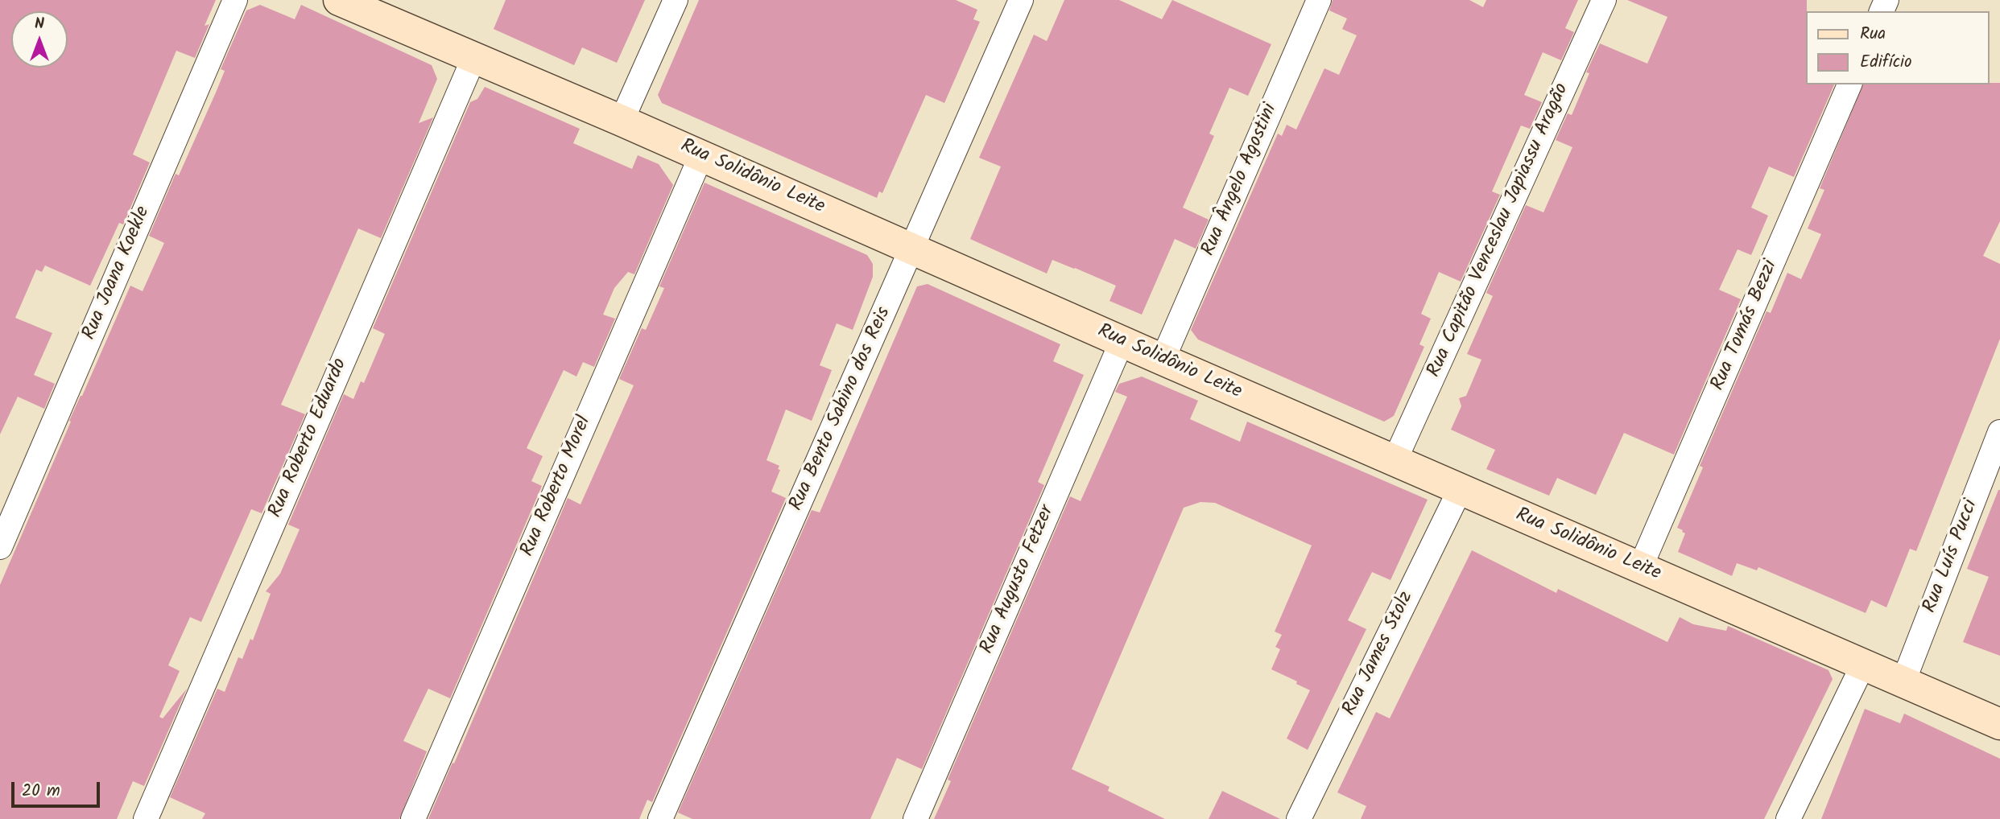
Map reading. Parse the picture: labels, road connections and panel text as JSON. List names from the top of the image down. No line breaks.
{"streets":{"main road":["Rua Solidônio Leite"],"street":["Rua Ângelo Agostini","Rua Capitão Venceslau Japiassu Aragão","Rua Joana Koekle","Rua Tomás Bezzi","Rua Bento Sabino dos Reis","Rua Roberto Eduardo","Rua Roberto Morel","Rua Luís Pucci","Rua Augusto Fetzer","Rua James Stolz"]},"crossings":[["Rua Solidônio Leite","Rua Ângelo Agostini"],["Rua Solidônio Leite","Rua Capitão Venceslau Japiassu Aragão"],["Rua Solidônio Leite","Rua Tomás Bezzi"],["Rua Solidônio Leite","Rua Bento Sabino dos Reis"],["Rua Solidônio Leite","Rua Roberto Eduardo"],["Rua Solidônio Leite","Rua Roberto Morel"],["Rua Solidônio Leite","Rua Luís Pucci"],["Rua Solidônio Leite","Rua Augusto Fetzer"],["Rua Solidônio Leite","Rua James Stolz"]],"legend":["Rua","Edifício"],"scale_bar":"20 m","north":"top"}
